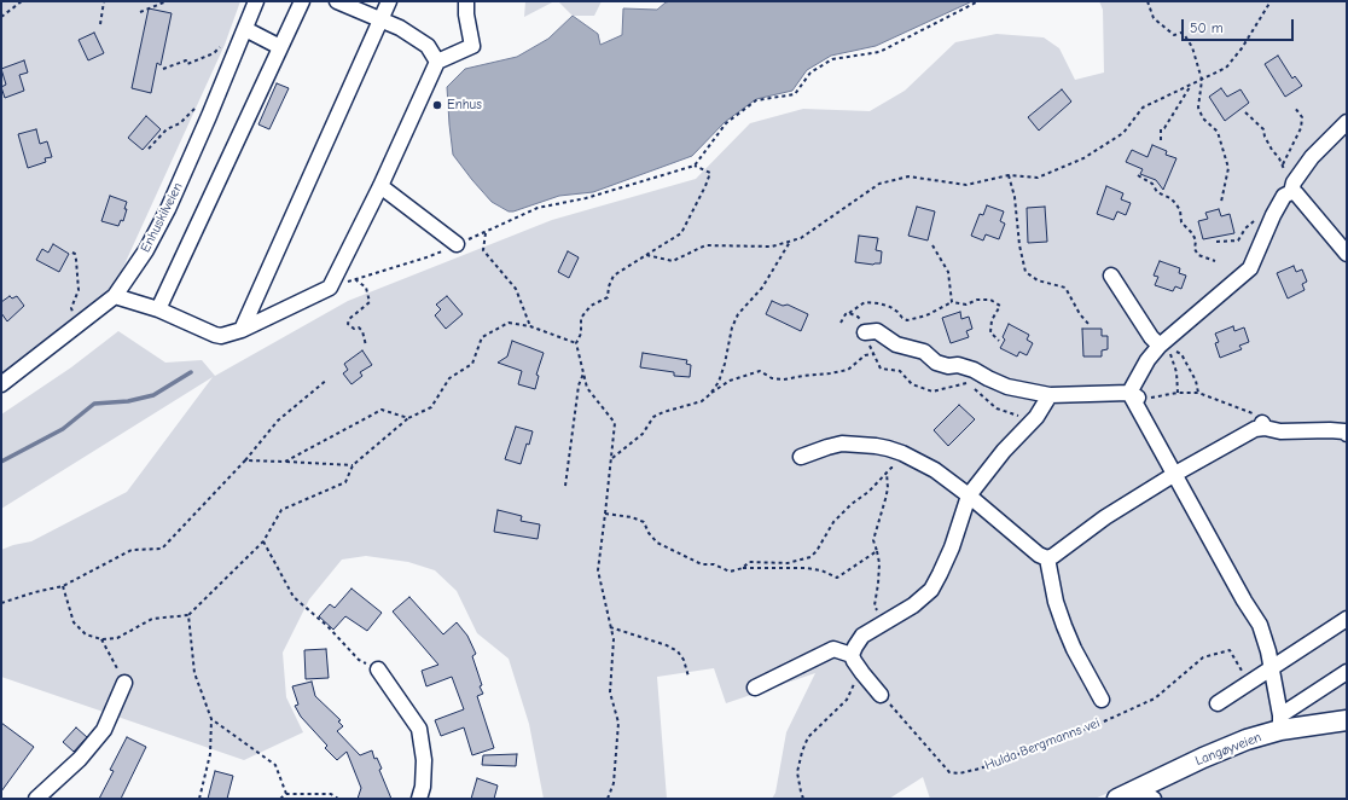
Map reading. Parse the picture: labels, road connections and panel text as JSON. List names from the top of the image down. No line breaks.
{"streets":{"main road":["Langøyveien"],"street":["Enhuskilveien","Hulda Bergmanns vei"]},"places":["Enhus"],"scale_bar":"50 m"}
